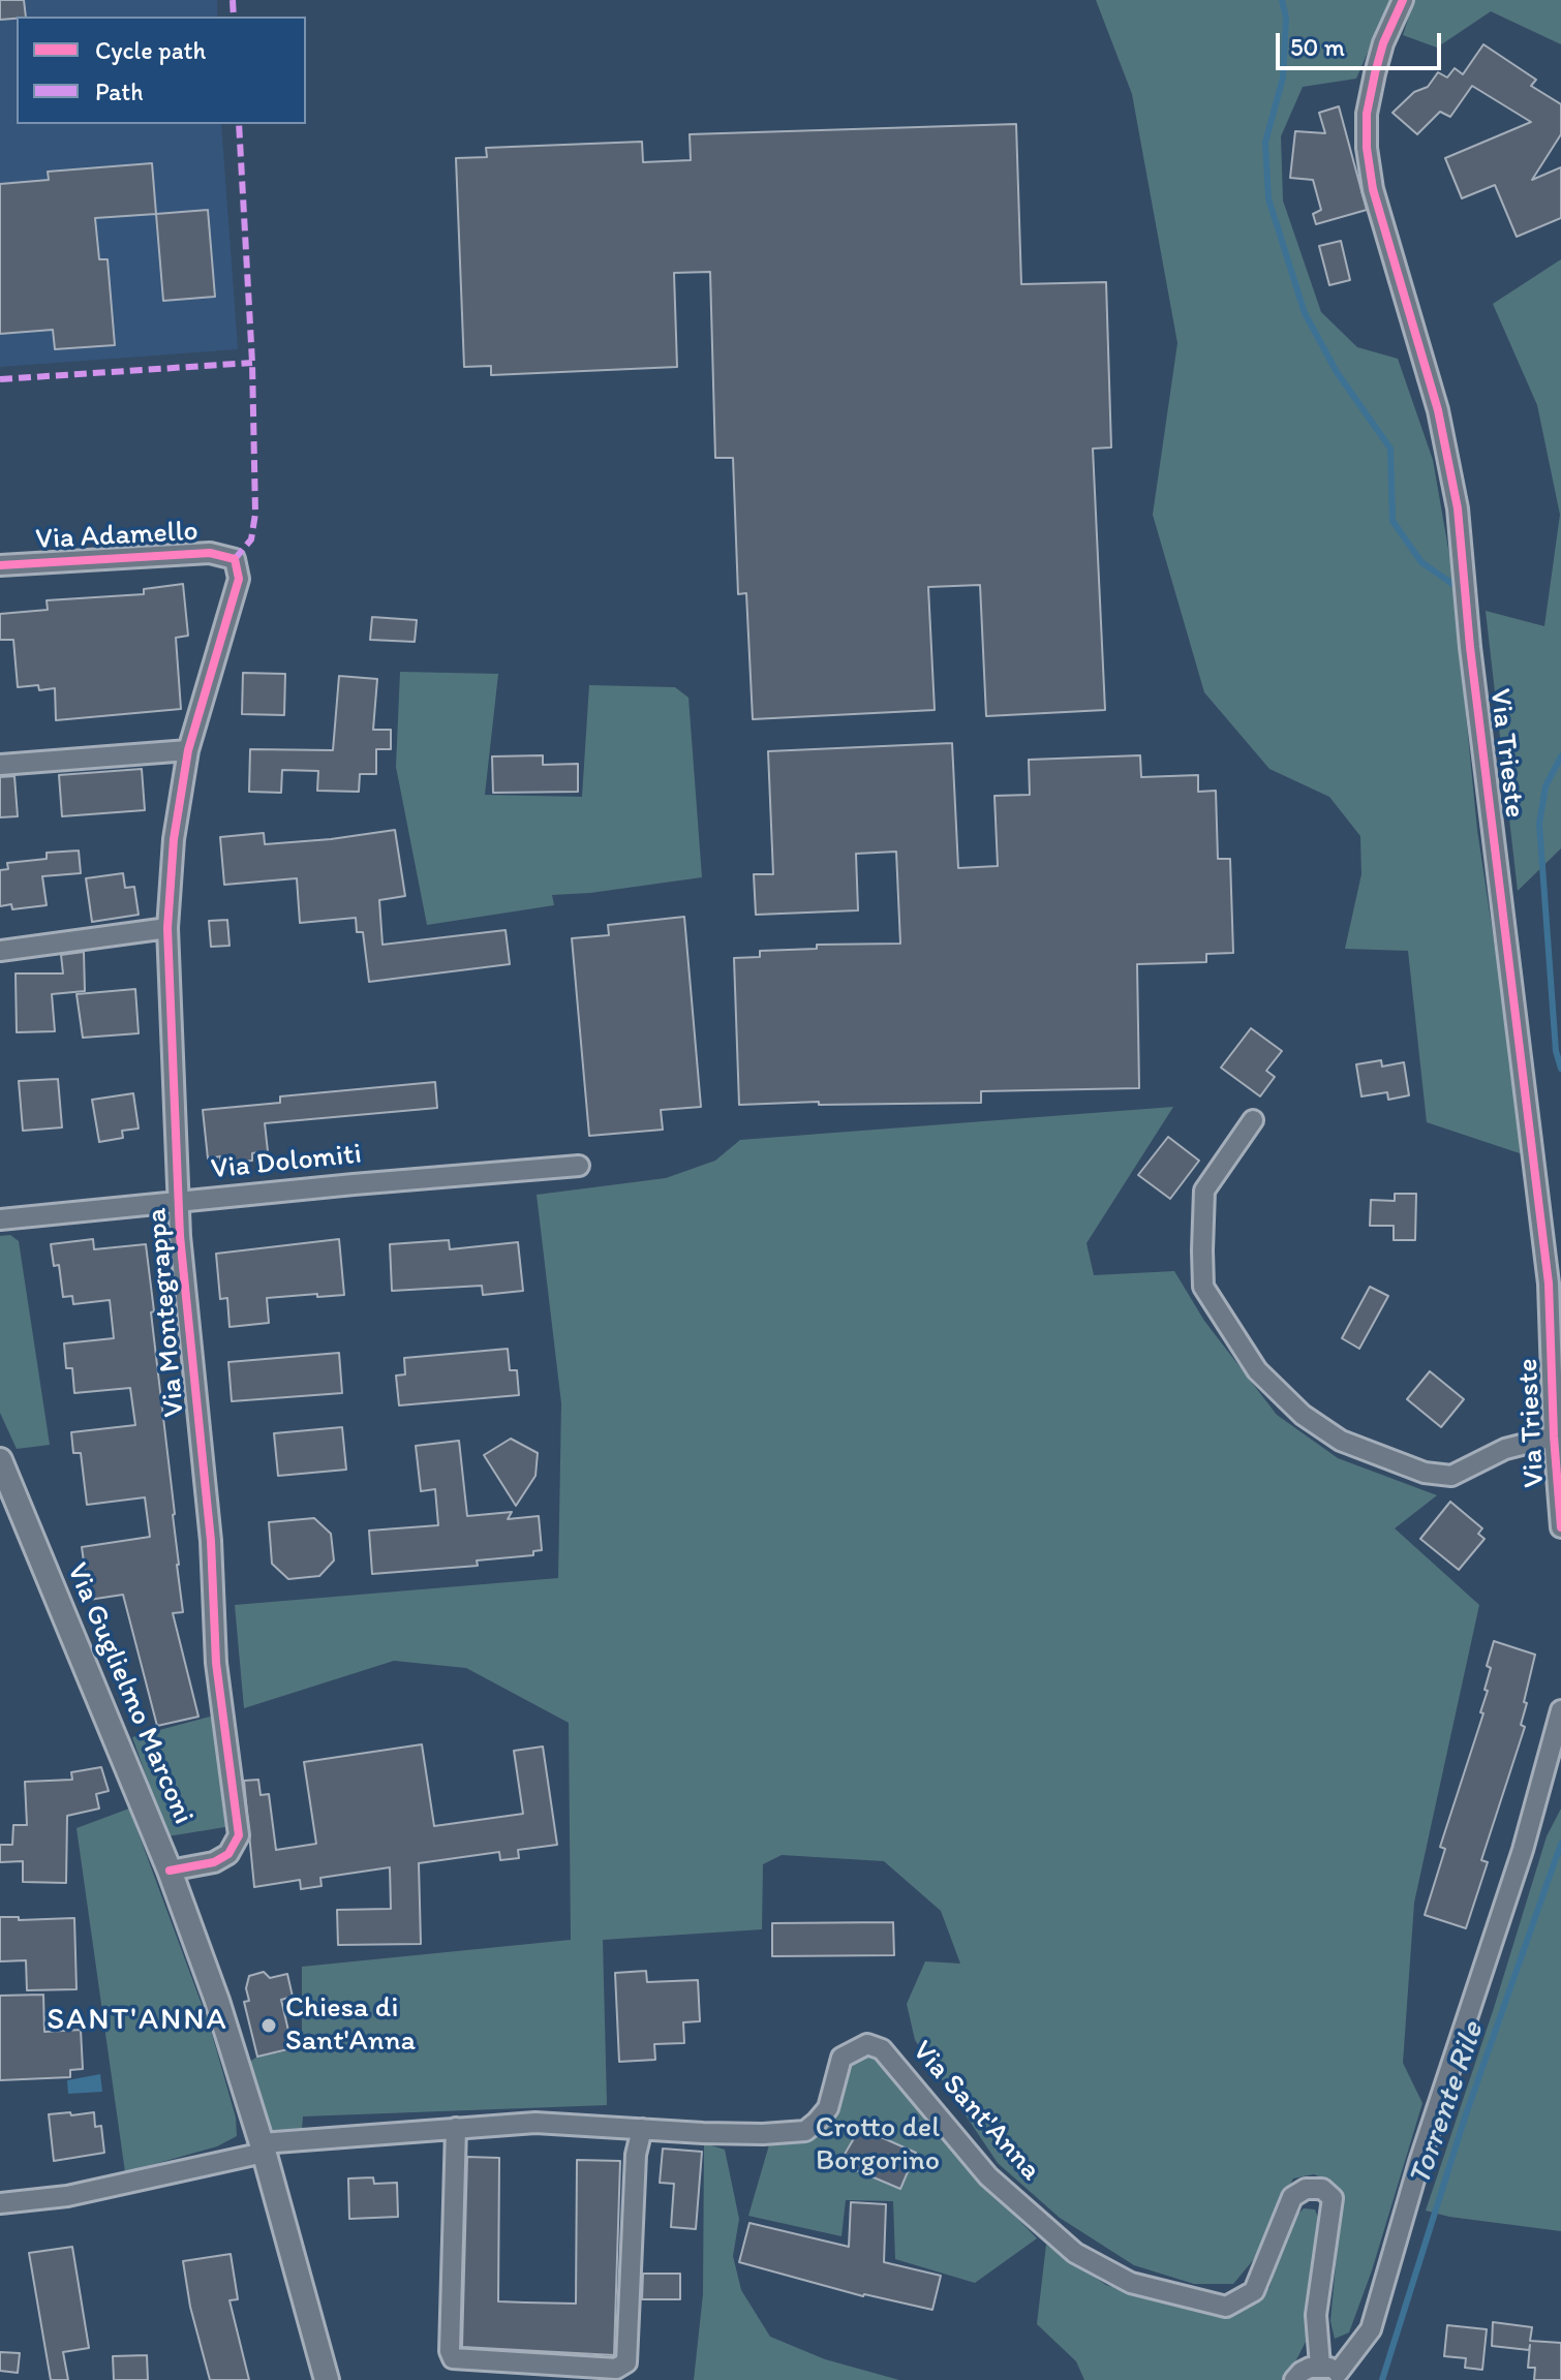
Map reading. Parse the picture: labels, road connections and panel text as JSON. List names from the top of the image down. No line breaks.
{"streets":{"street":["Via Adamello","Via Trieste","Via Dolomiti","Via Montegrappa","Via Guglielmo Marconi","Via Sant'Anna"]},"crossings":[["Via Adamello","Via Montegrappa"],["Via Dolomiti","Via Montegrappa"],["Via Montegrappa","Via Guglielmo Marconi"],["Via Guglielmo Marconi","Via Sant'Anna"]],"districts":["SANT'ANNA"],"water":["Torrente Rile"],"parks":["Crotto del Borgorino"],"places":["Chiesa di Sant'Anna"],"legend":["Cycle path","Path"],"scale_bar":"50 m"}
